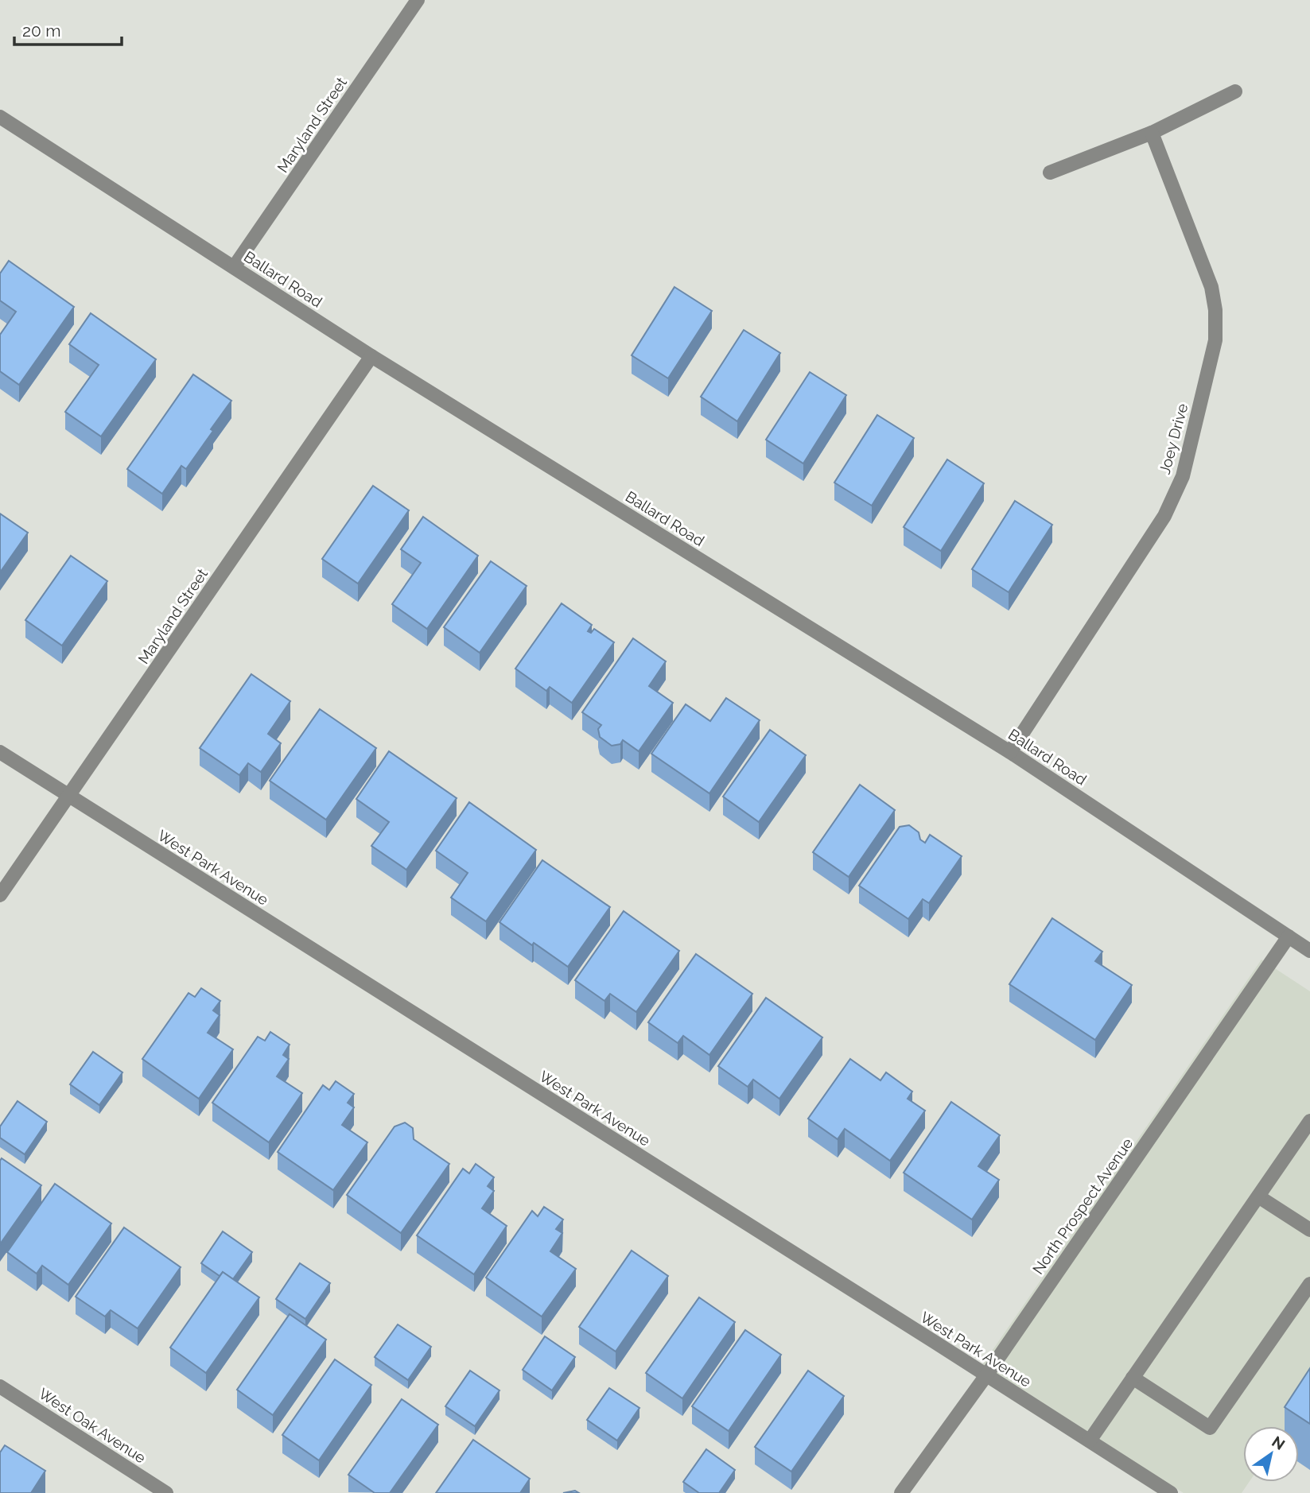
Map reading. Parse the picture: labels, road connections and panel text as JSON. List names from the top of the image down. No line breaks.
{"streets":{"street":["Maryland Street","Ballard Road","Joey Drive","West Park Avenue","North Prospect Avenue","West Oak Avenue"]},"crossings":[["Maryland Street","Ballard Road"],["Maryland Street","West Park Avenue"],["Ballard Road","Joey Drive"],["Ballard Road","North Prospect Avenue"],["West Park Avenue","North Prospect Avenue"]],"scale_bar":"20 m","north":"top right"}
